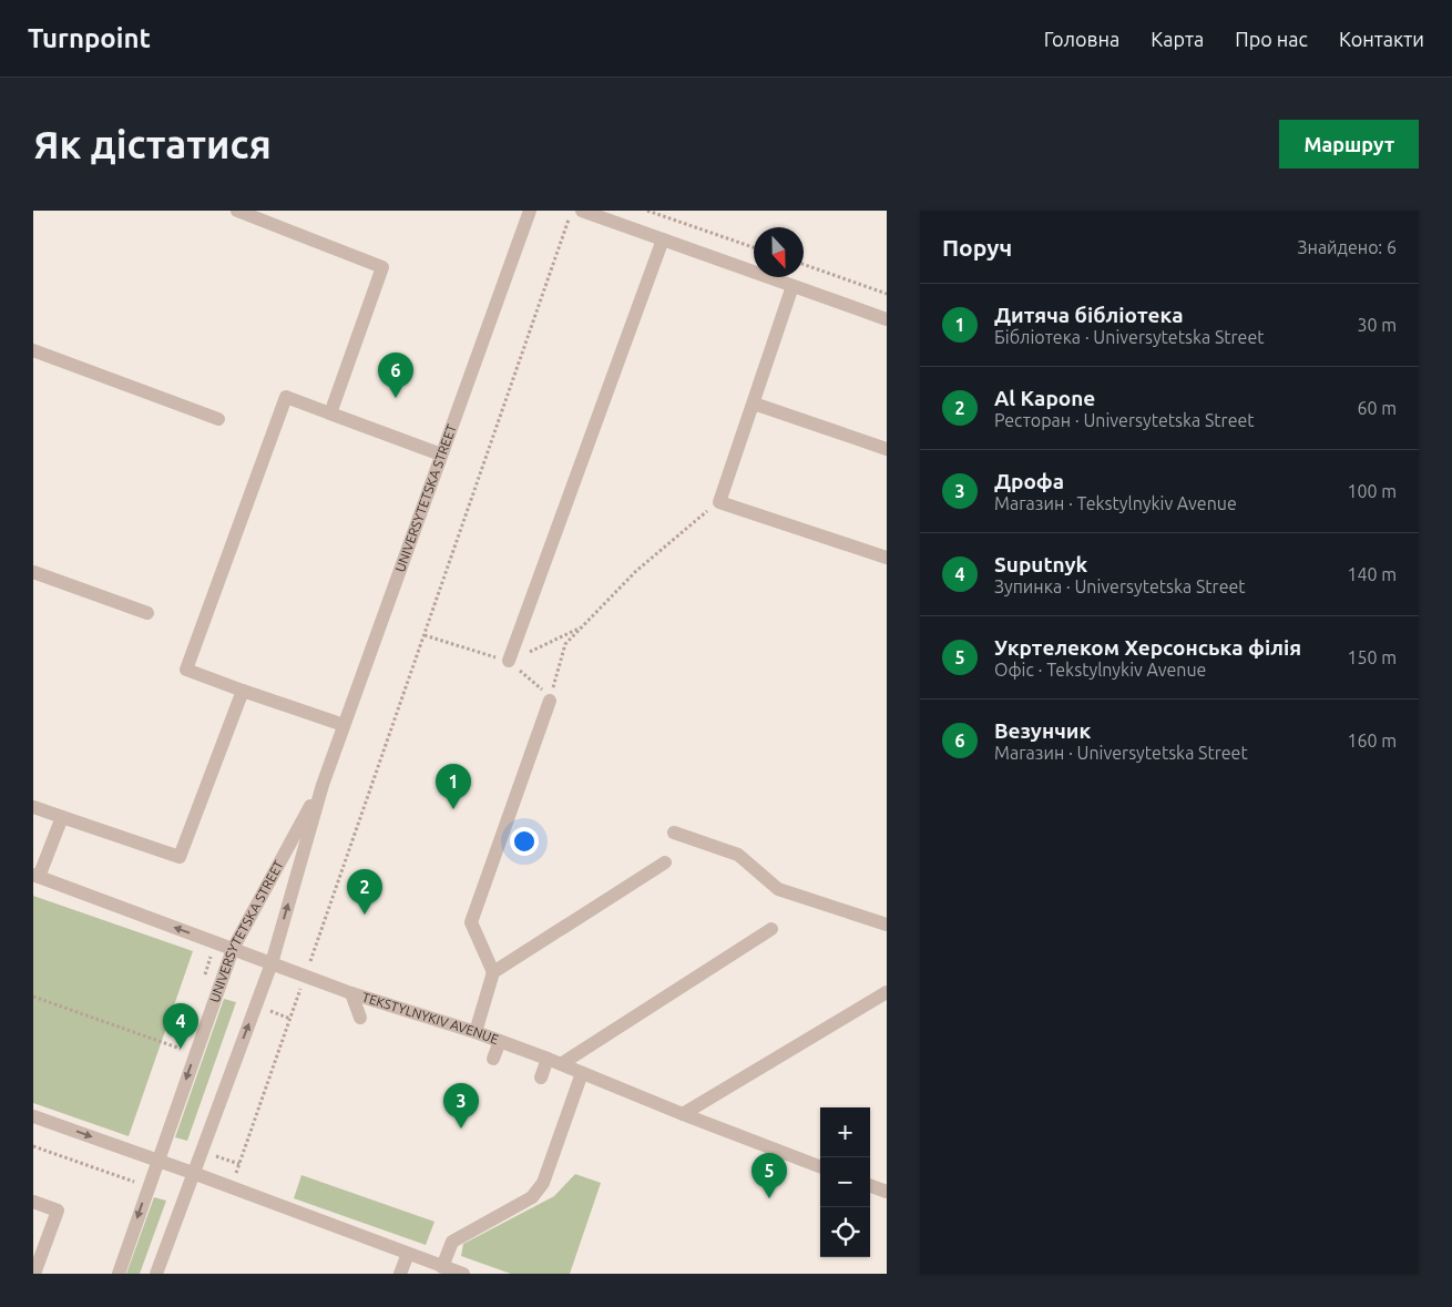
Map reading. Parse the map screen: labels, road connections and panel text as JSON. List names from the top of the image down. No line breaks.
{"streets":{"street":["UNIVERSYTETSKA STREET","TEKSTYLNYKIV AVENUE"]},"crossings":[["UNIVERSYTETSKA STREET","TEKSTYLNYKIV AVENUE"]],"north":"bottom","page":{"header":"Turnpoint","nav":["Головна","Карта","Про нас","Контакти"],"buttons":"Маршрут","title":"Як дістатися","heading":["Поруч","Знайдено: 6"],"list":[{"mark":"1","name":"Дитяча бібліотека","note":"Бібліотека · Universytetska Street","value":"30 m"},{"mark":"2","name":"Al Kapone","note":"Ресторан · Universytetska Street","value":"60 m"},{"mark":"3","name":"Дрофа","note":"Магазин · Tekstylnykiv Avenue","value":"100 m"},{"mark":"4","name":"Suputnyk","note":"Зупинка · Universytetska Street","value":"140 m"},{"mark":"5","name":"Укртелеком Херсонська філія","note":"Офіс · Tekstylnykiv Avenue","value":"150 m"},{"mark":"6","name":"Везунчик","note":"Магазин · Universytetska Street","value":"160 m"}],"pins":["6","1","2","4","3","5"],"map_buttons":["+","−"]}}
